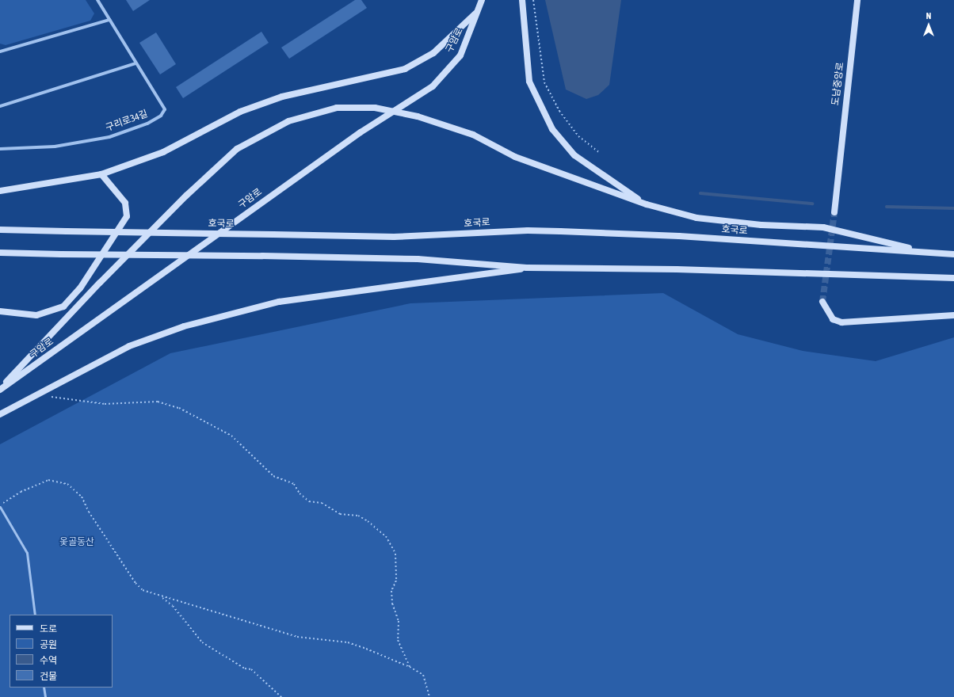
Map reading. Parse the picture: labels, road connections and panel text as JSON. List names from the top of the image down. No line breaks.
{"streets":{"main road":["구암로","도남중앙로","호국로"],"street":["구리로34길"]},"parks":["옻골동산"],"legend":["도로","공원","수역","건물"],"north":"top"}
